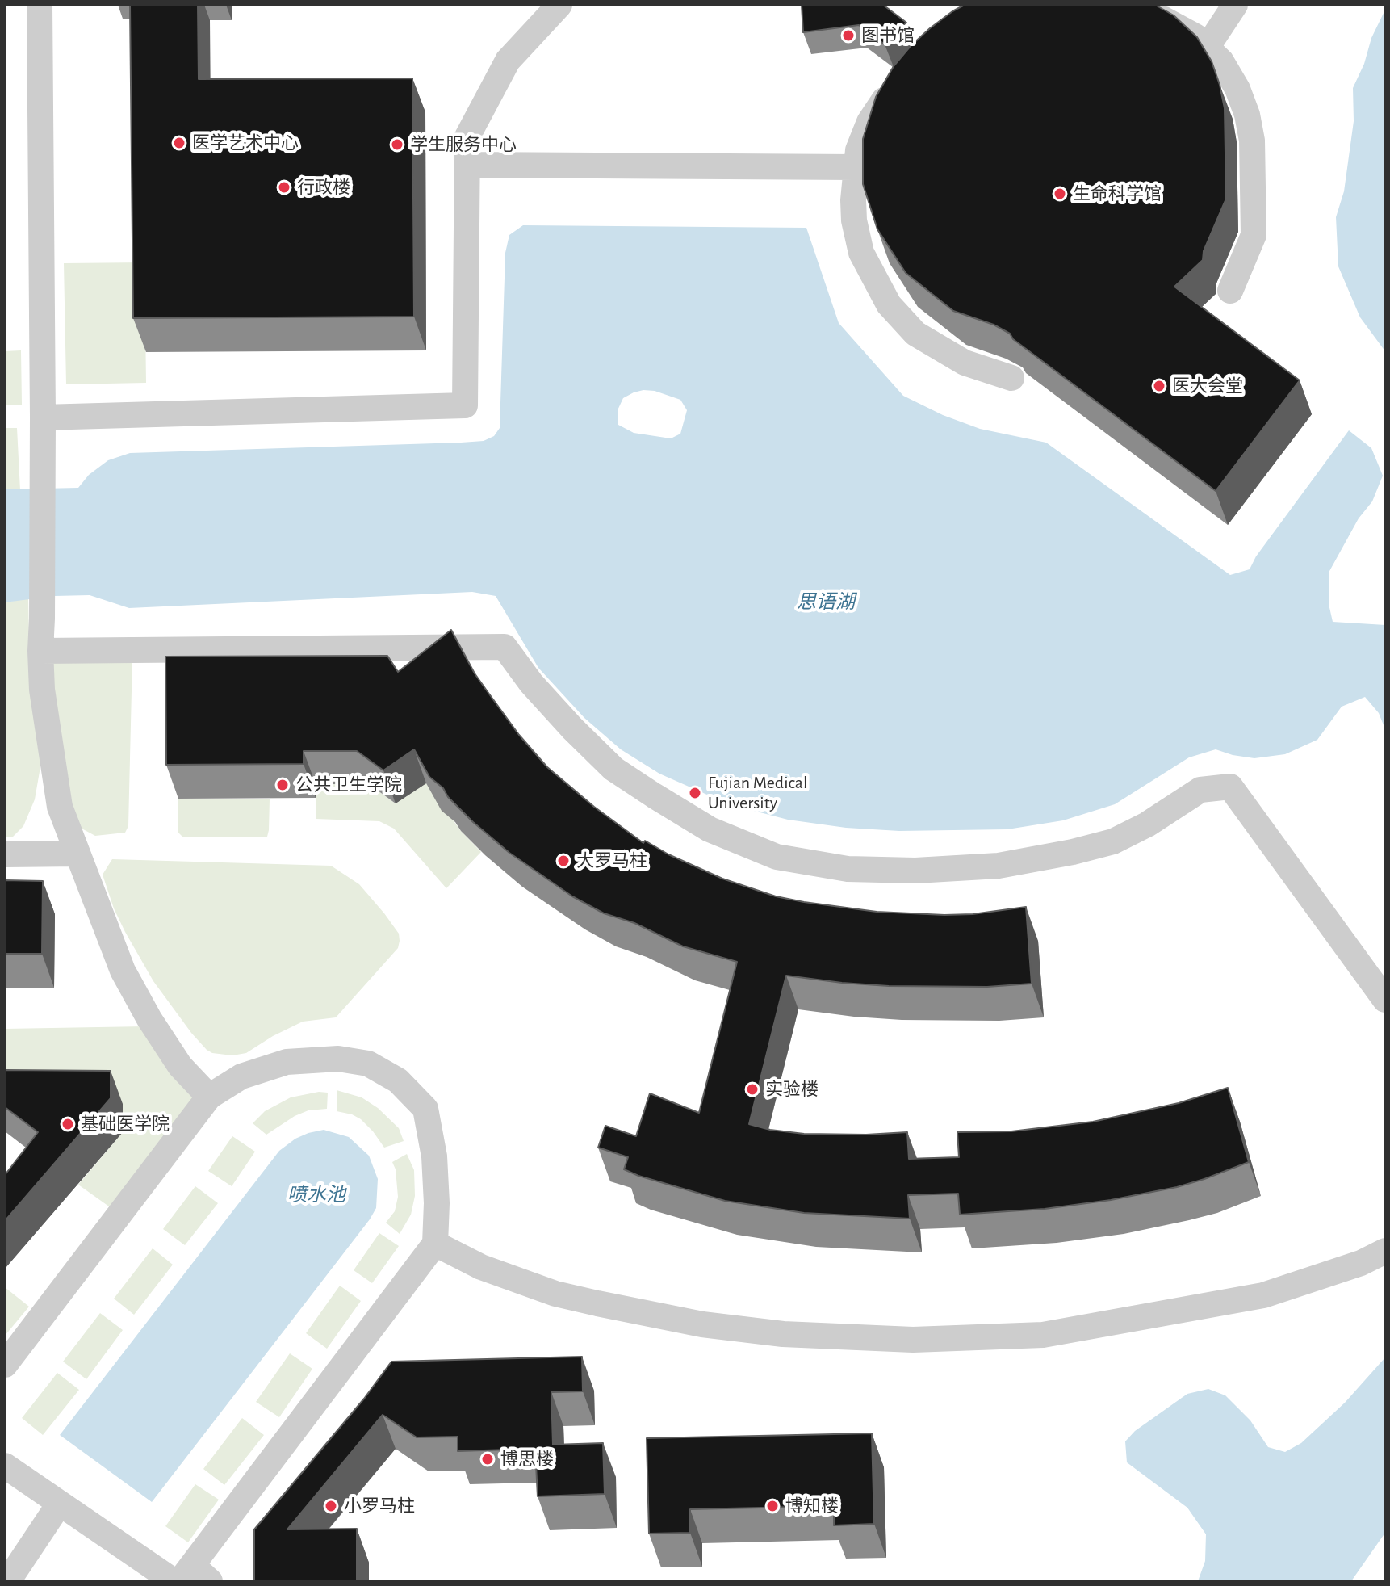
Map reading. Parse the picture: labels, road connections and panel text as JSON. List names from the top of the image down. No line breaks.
{"water":["思语湖","喷水池"],"places":["图书馆","医学艺术中心","学生服务中心","行政楼","生命科学馆","医大会堂","公共卫生学院","Fujian Medical University","大罗马柱","实验楼","基础医学院","博思楼","小罗马柱","博知楼"]}
